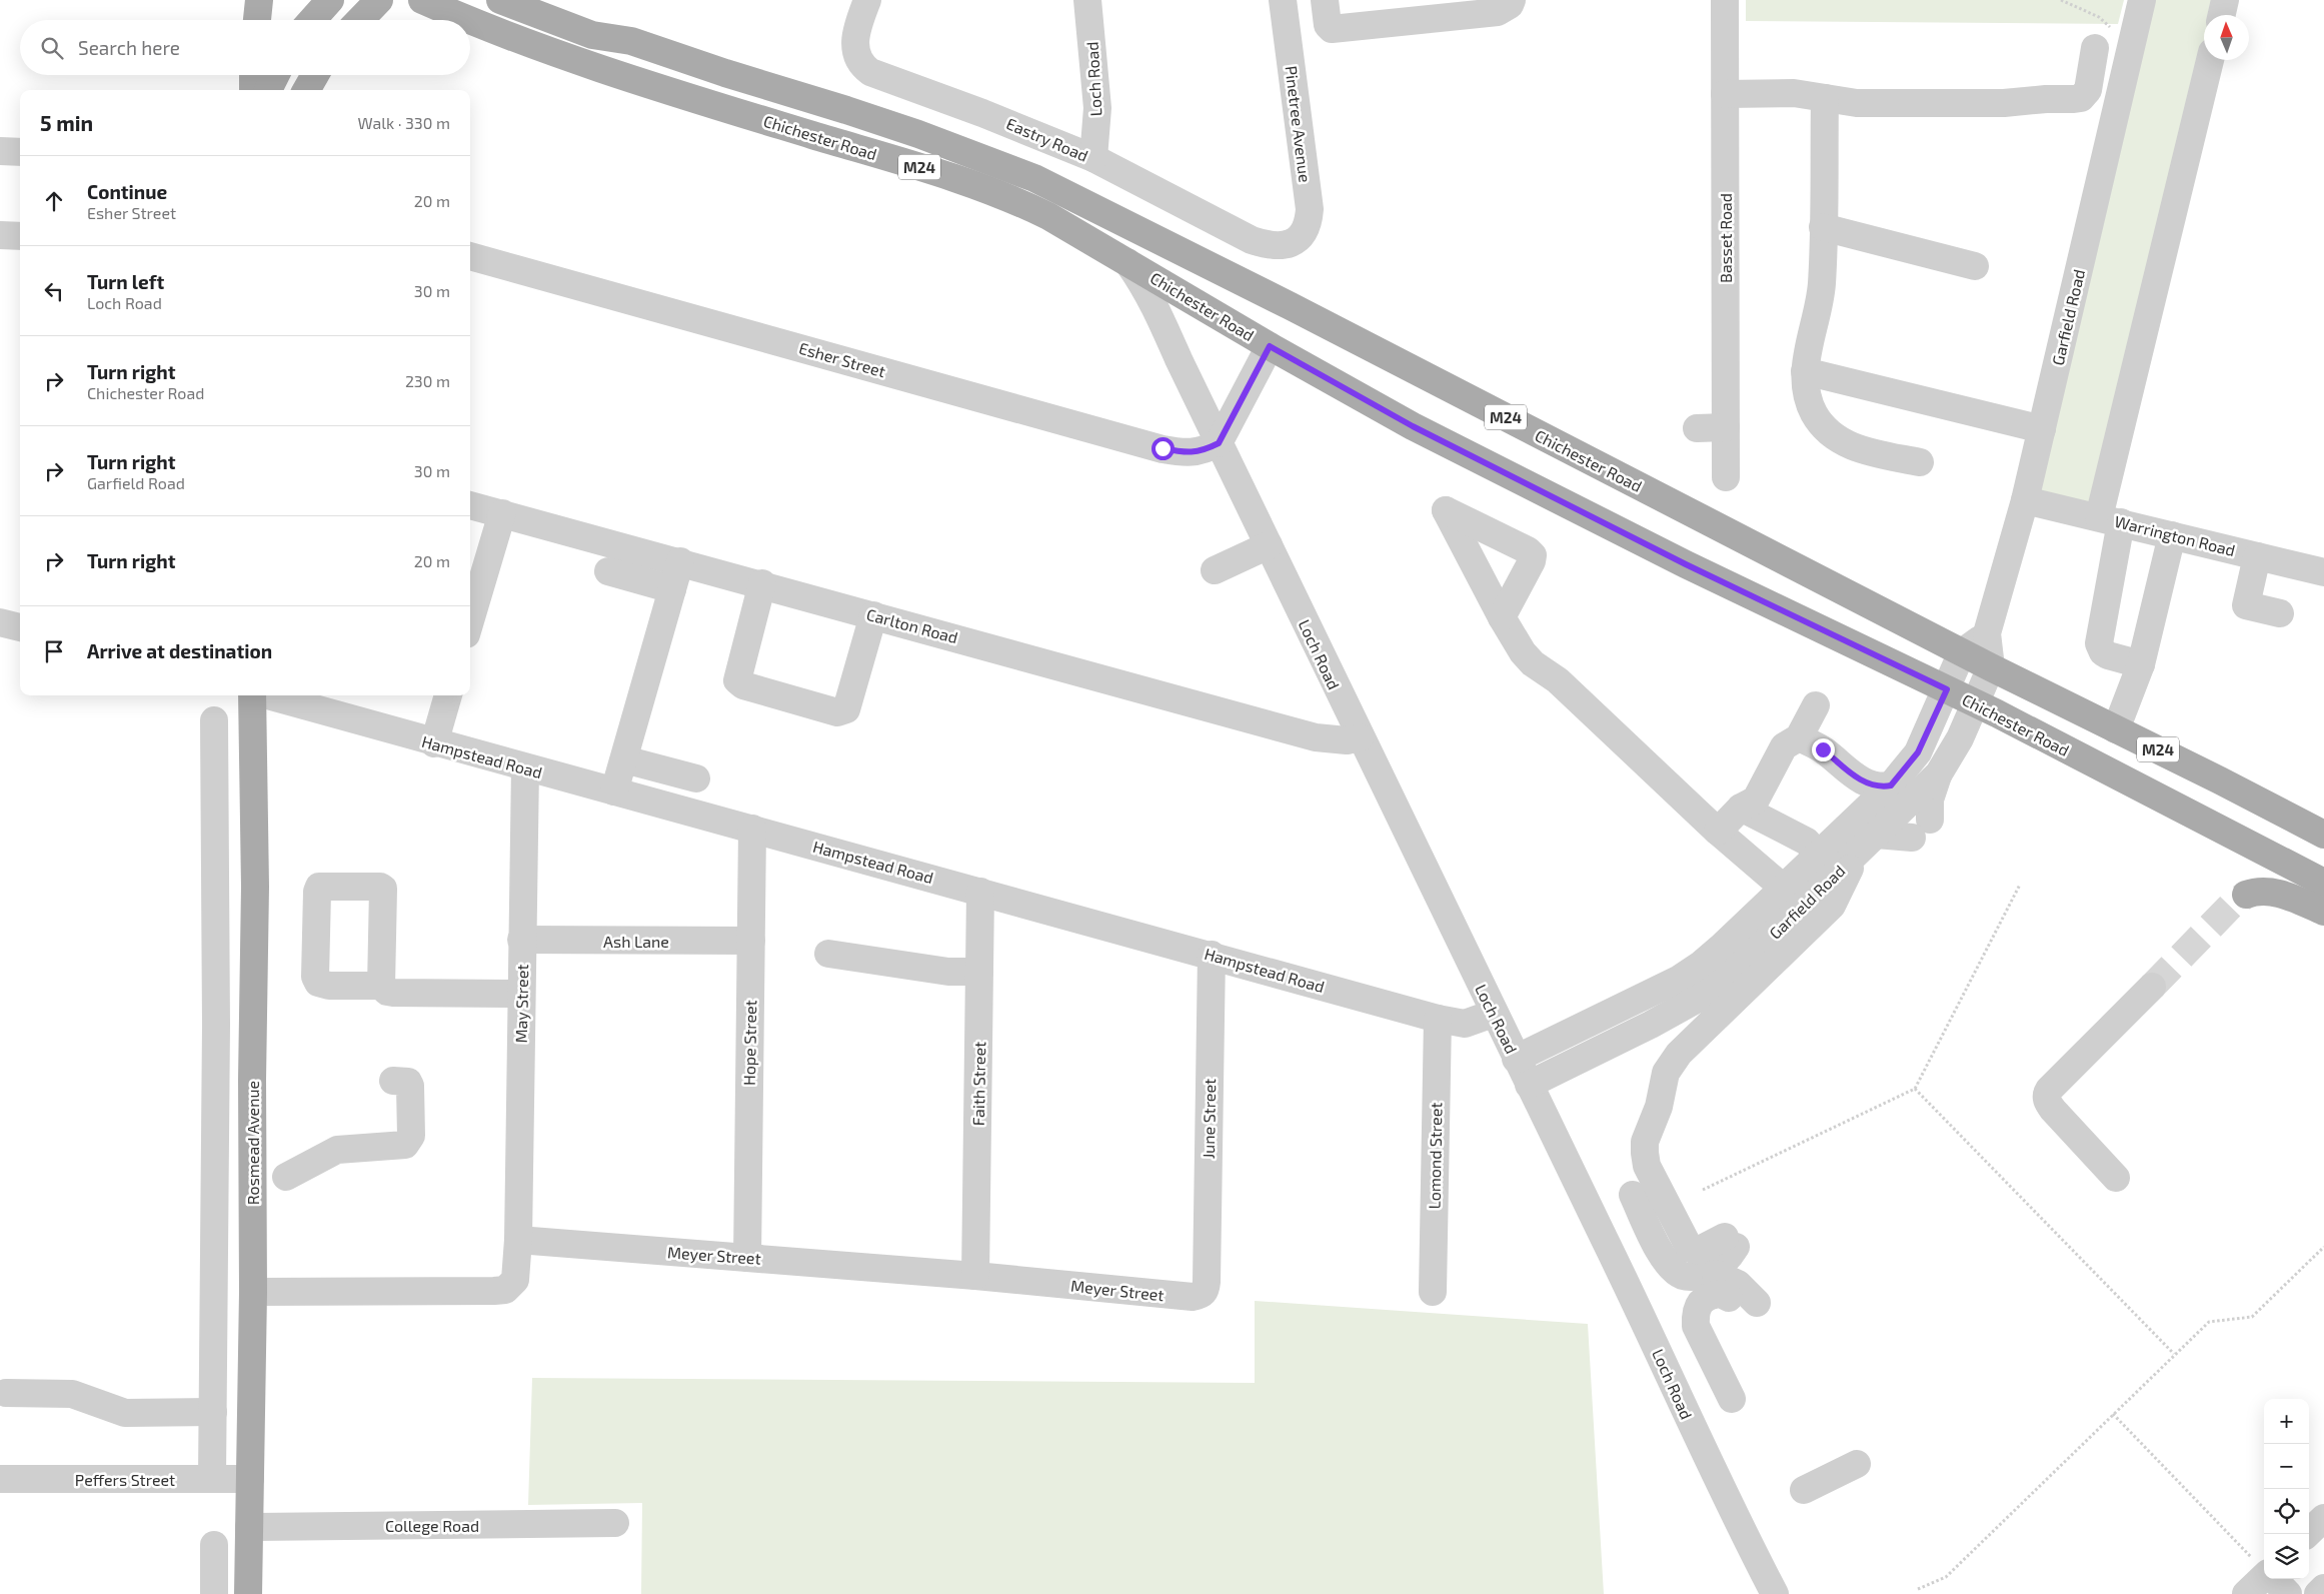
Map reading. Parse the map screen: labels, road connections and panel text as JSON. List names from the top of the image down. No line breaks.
{"streets":{"main road":["Chichester Road","M24","Rosmead Avenue"],"street":["Loch Road","Pinetree Avenue","Eastry Road","Basset Road","Garfield Road","Esher Street","Warrington Road","Carlton Road","Hampstead Road","Ash Lane","May Street","Hope Street","Faith Street","June Street","Lomond Street","Meyer Street","Peffers Street","College Road"]},"crossings":[["Loch Road","Chichester Road"],["Loch Road","Eastry Road"],["Loch Road","Garfield Road"],["Loch Road","Esher Street"],["Loch Road","Carlton Road"],["Loch Road","Hampstead Road"],["Pinetree Avenue","Eastry Road"],["Chichester Road","Garfield Road"],["Garfield Road","Warrington Road"],["Hampstead Road","May Street"],["Hampstead Road","Hope Street"],["Hampstead Road","Faith Street"],["Hampstead Road","June Street"],["Hampstead Road","Lomond Street"],["Ash Lane","May Street"],["Ash Lane","Hope Street"],["May Street","Meyer Street"],["Hope Street","Meyer Street"],["Faith Street","Meyer Street"],["June Street","Meyer Street"],["Rosmead Avenue","Peffers Street"],["Rosmead Avenue","College Road"]],"north":"top","page":{"search":"Search here","heading":["5 min","Walk · 330 m"],"list":[["Continue","Esher Street","20 m"],["Turn left","Loch Road","30 m"],["Turn right","Chichester Road","230 m"],["Turn right","Garfield Road","30 m"],["Turn right","20 m"],"Arrive at destination"],"map_buttons":["+","−"]}}
